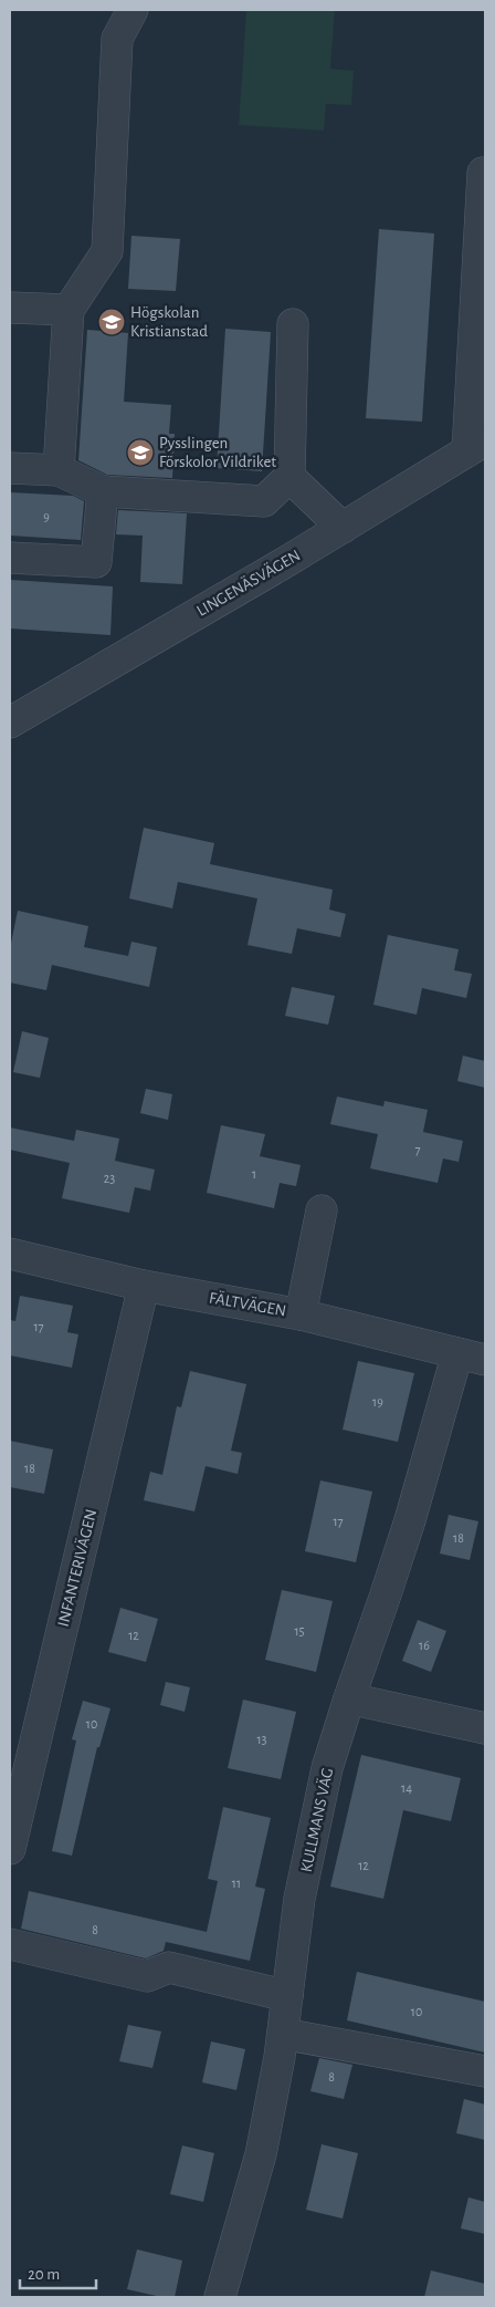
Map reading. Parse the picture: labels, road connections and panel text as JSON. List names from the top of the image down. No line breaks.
{"streets":{"street":["LINGENÄSVÄGEN","FÄLTVÄGEN","INFANTERIVÄGEN","KULLMANS VÄG"]},"crossings":[["FÄLTVÄGEN","INFANTERIVÄGEN"],["FÄLTVÄGEN","KULLMANS VÄG"]],"places":{"school or university":["Högskolan Kristianstad","Pysslingen Förskolor Vildriket"]},"house_numbers":["9","7","1","23","17","19","18","17","18","15","12","16","10","13","14","12","11","8","10","8"],"scale_bar":"20 m"}
